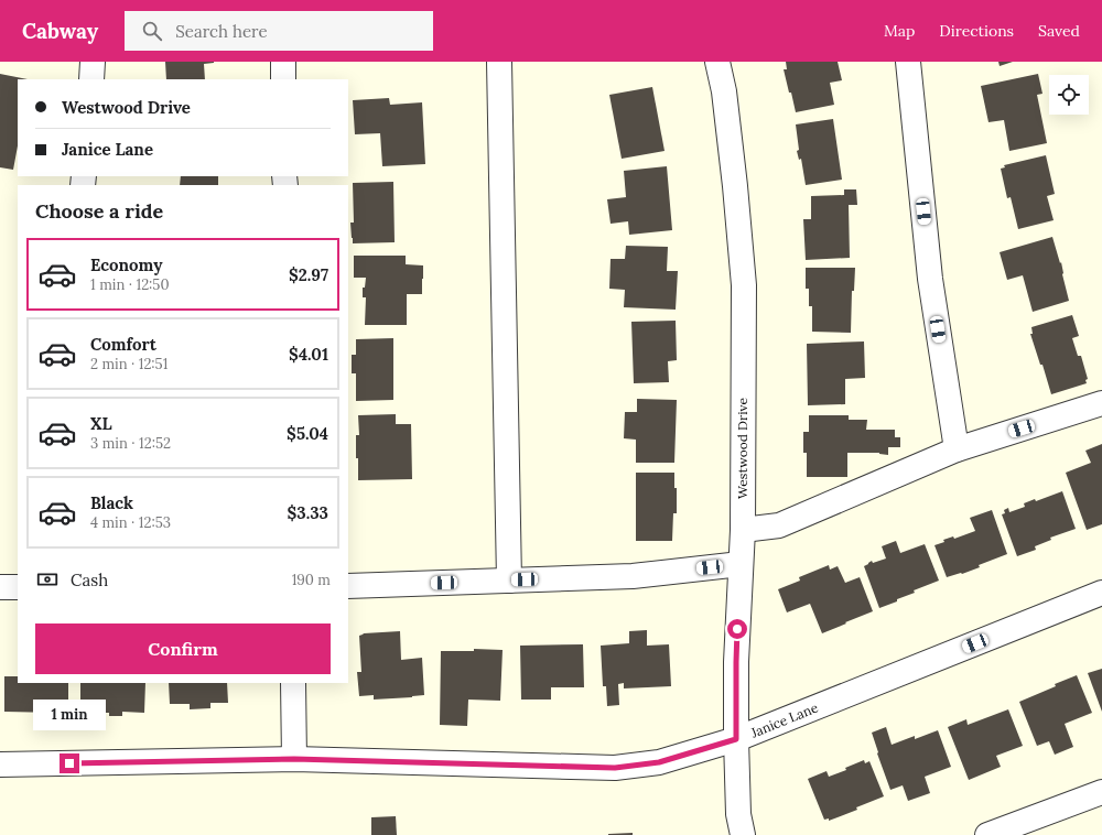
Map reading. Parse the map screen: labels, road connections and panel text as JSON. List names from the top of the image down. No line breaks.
{"streets":{"street":["Westwood Drive","Janice Lane"]},"crossings":[["Westwood Drive","Janice Lane"]],"page":{"header":"Cabway","search":"Search here","nav":["Map","Directions","Saved"],"banner":["Westwood Drive","Janice Lane"],"heading":"Choose a ride","list":[{"name":"Economy","note":"1 min · 12:50","value":"$2.97"},{"name":"Comfort","note":"2 min · 12:51","value":"$4.01"},{"name":"XL","note":"3 min · 12:52","value":"$5.04"},{"name":"Black","note":"4 min · 12:53","value":"$3.33"}],"pay":["Cash","190 m"],"buttons":"Confirm","bubble":"1 min"}}
